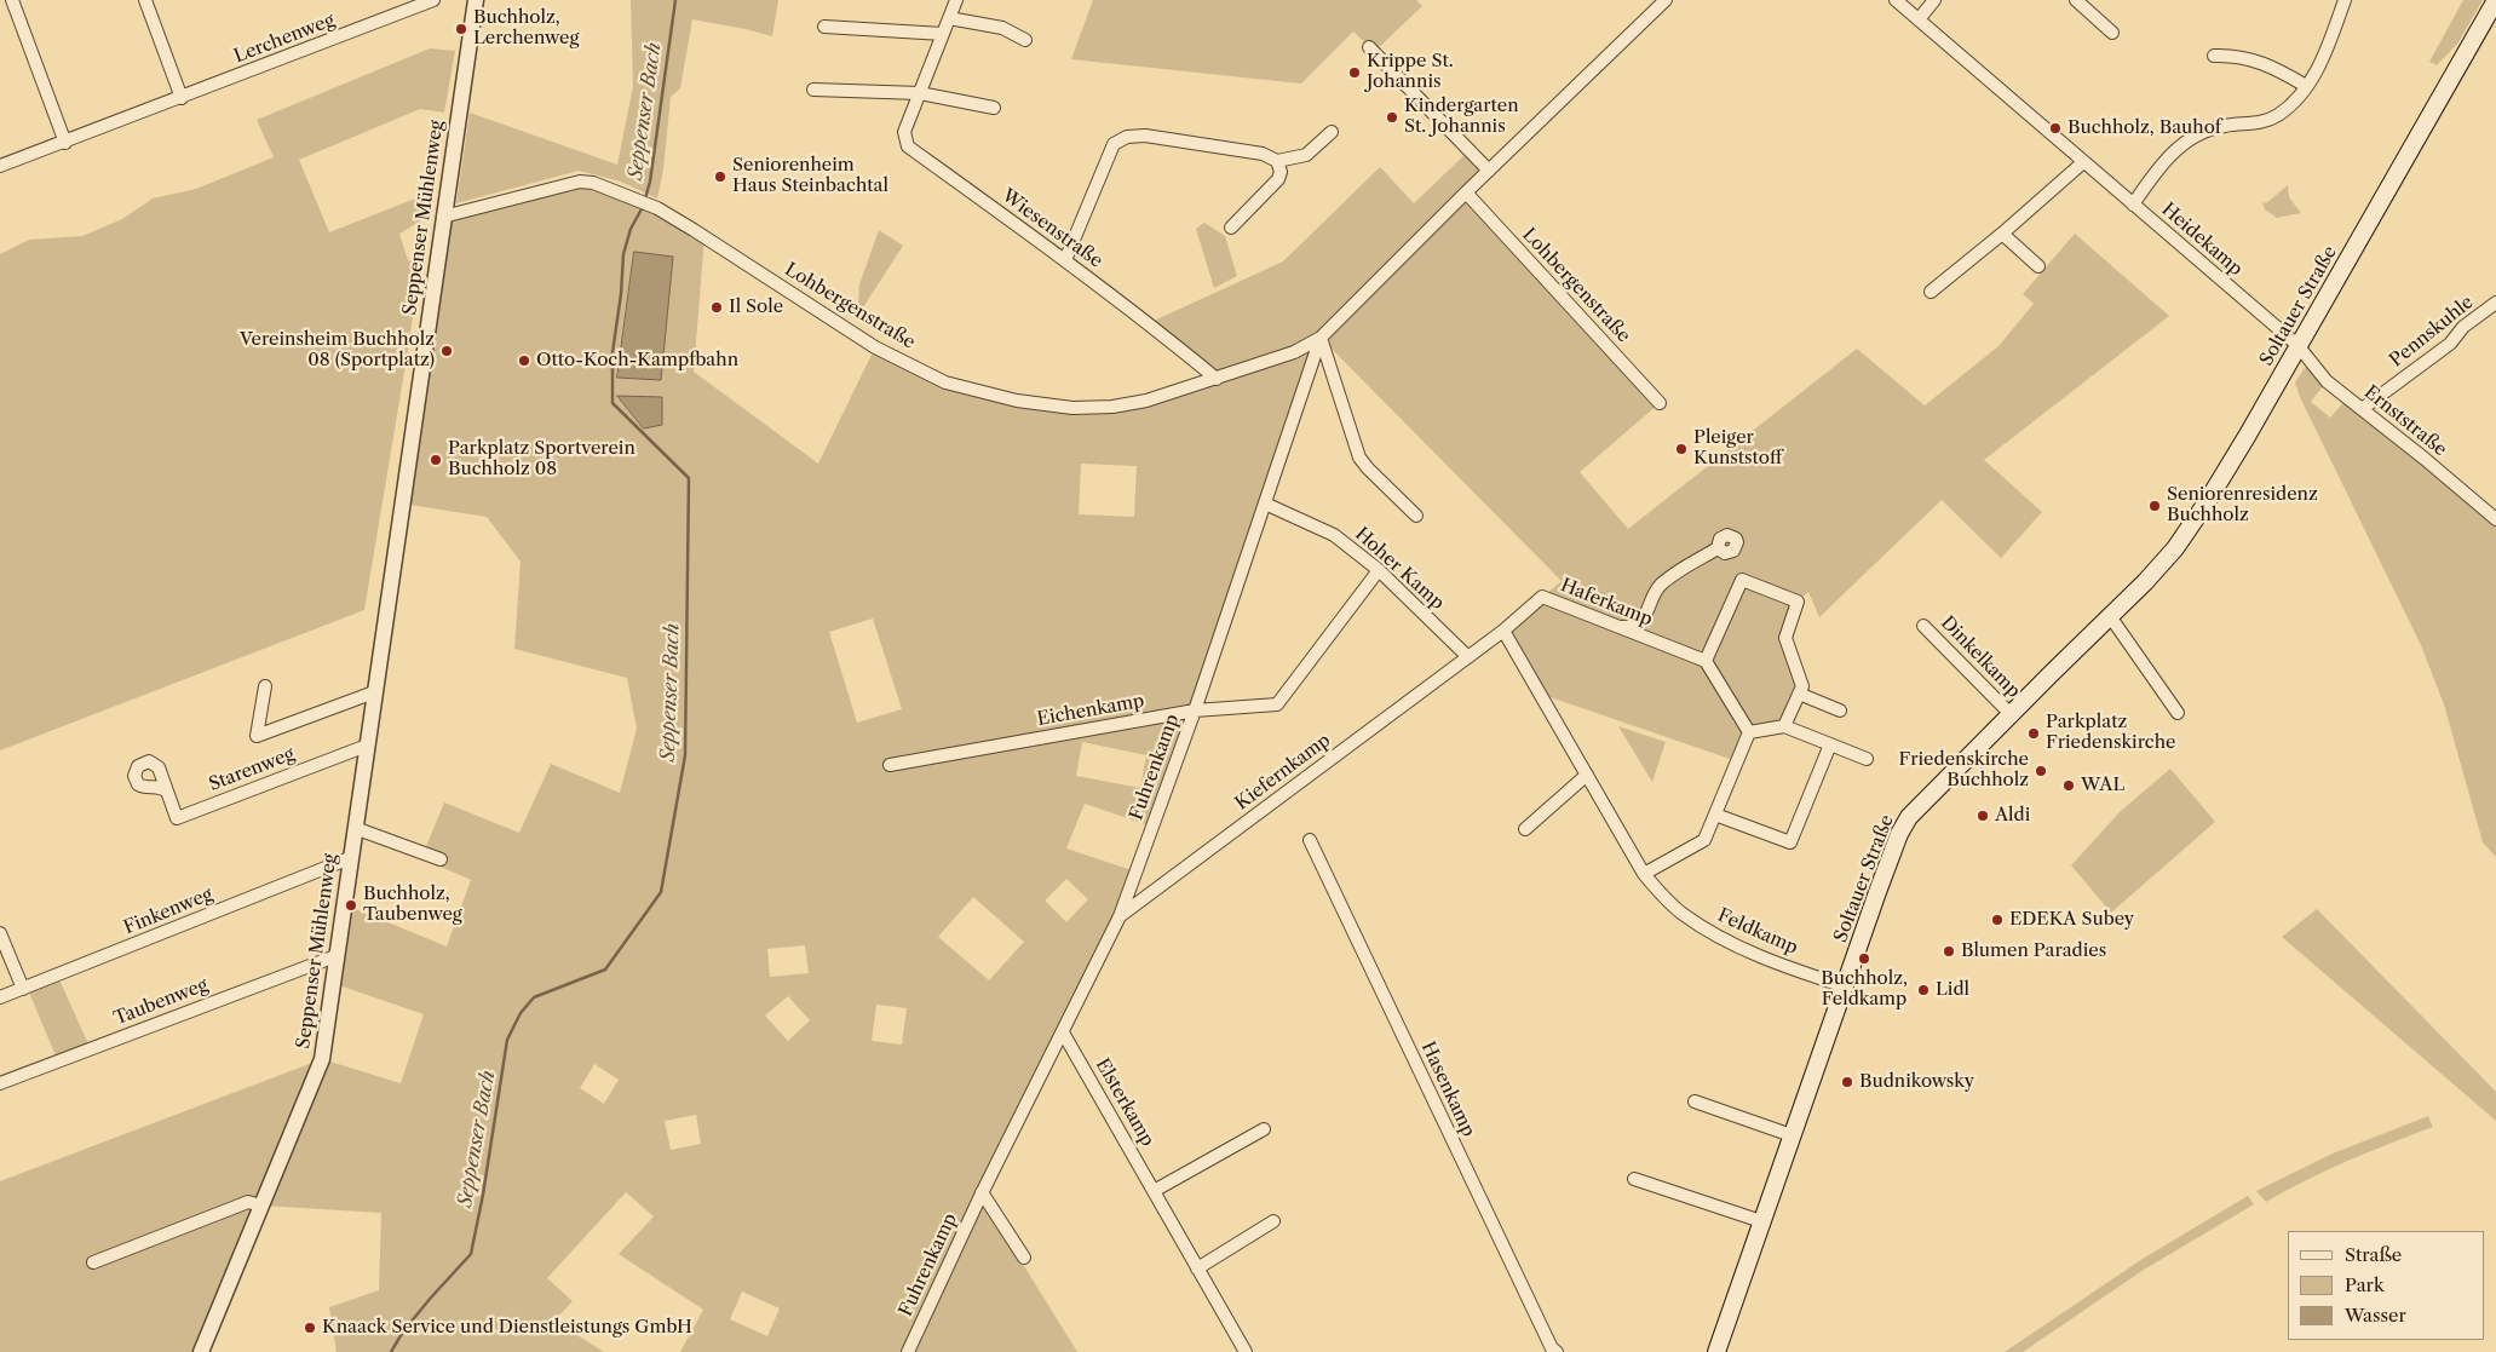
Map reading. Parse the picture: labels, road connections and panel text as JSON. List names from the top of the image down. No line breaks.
{"streets":{"main road":["Soltauer Straße"],"street":["Lerchenweg","Seppenser Mühlenweg","Wiesenstraße","Heidekamp","Lohbergenstraße","Pennskuhle","Ernststraße","Hoher Kamp","Haferkamp","Dinkelkamp","Eichenkamp","Fuhrenkamp","Starenweg","Kiefernkamp","Finkenweg","Feldkamp","Taubenweg","Hasenkamp","Elsterkamp"]},"crossings":[["Seppenser Mühlenweg","Lohbergenstraße"],["Seppenser Mühlenweg","Starenweg"],["Seppenser Mühlenweg","Finkenweg"],["Seppenser Mühlenweg","Taubenweg"],["Wiesenstraße","Lohbergenstraße"],["Heidekamp","Soltauer Straße"],["Heidekamp","Ernststraße"],["Lohbergenstraße","Fuhrenkamp"],["Soltauer Straße","Ernststraße"],["Soltauer Straße","Dinkelkamp"],["Soltauer Straße","Feldkamp"],["Pennskuhle","Ernststraße"],["Hoher Kamp","Eichenkamp"],["Hoher Kamp","Fuhrenkamp"],["Hoher Kamp","Kiefernkamp"],["Haferkamp","Feldkamp"],["Eichenkamp","Fuhrenkamp"],["Fuhrenkamp","Kiefernkamp"],["Fuhrenkamp","Elsterkamp"]],"water":["Seppenser Bach"],"places":["Buchholz, Lerchenweg","Krippe St. Johannis","Kindergarten St. Johannis","Buchholz, Bauhof","Seniorenheim Haus Steinbachtal","Il Sole","Vereinsheim Buchholz 08 (Sportplatz)","Otto-Koch-Kampfbahn","Pleiger Kunststoff","Parkplatz Sportverein Buchholz 08","Seniorenresidenz Buchholz","Parkplatz Friedenskirche","Friedenskirche Buchholz","WAL","Aldi","Buchholz, Taubenweg","EDEKA Subey","Blumen Paradies","Buchholz, Feldkamp","Lidl","Budnikowsky","Knaack Service und Dienstleistungs GmbH"],"legend":["Straße","Park","Wasser"]}
